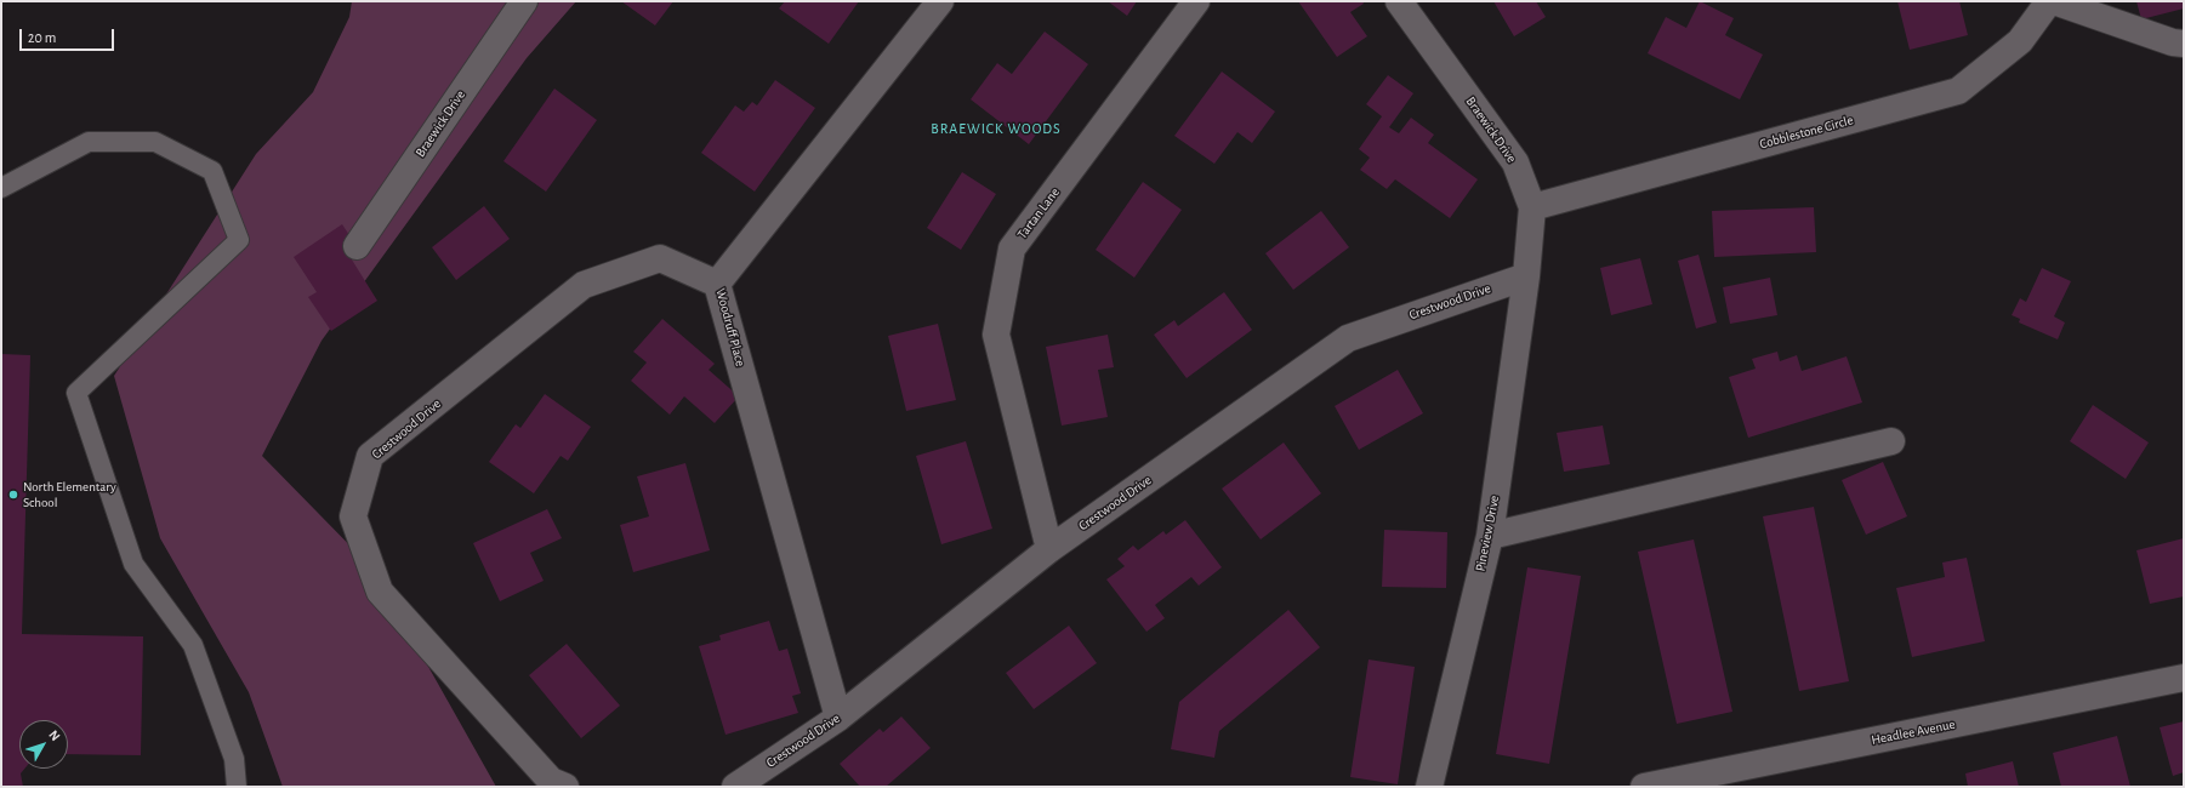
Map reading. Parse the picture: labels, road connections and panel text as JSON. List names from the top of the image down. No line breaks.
{"streets":{"street":["Braewick Drive","Cobblestone Circle","Tartan Lane","Crestwood Drive","Woodruff Place","Pineview Drive","Headlee Avenue"]},"crossings":[["Braewick Drive","Cobblestone Circle"],["Braewick Drive","Crestwood Drive"],["Braewick Drive","Pineview Drive"],["Tartan Lane","Crestwood Drive"],["Crestwood Drive","Woodruff Place"],["Crestwood Drive","Pineview Drive"]],"districts":["BRAEWICK WOODS"],"places":["North Elementary School"],"scale_bar":"20 m","north":"top right"}
